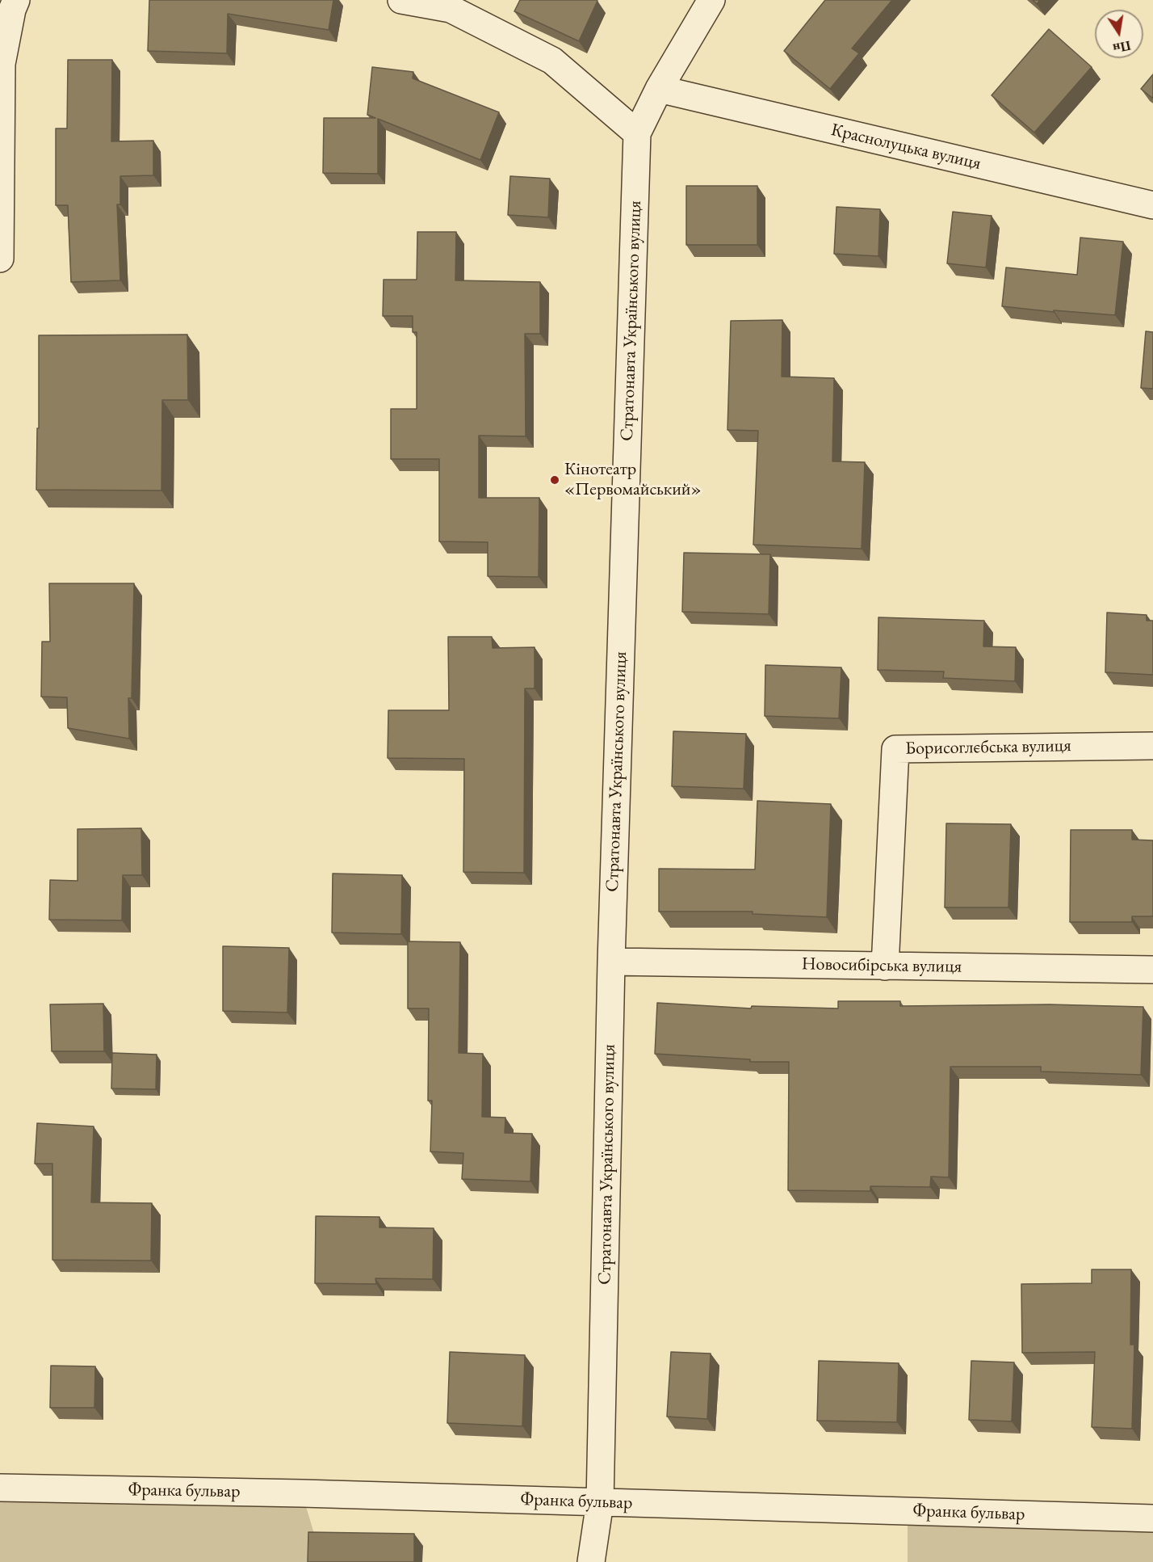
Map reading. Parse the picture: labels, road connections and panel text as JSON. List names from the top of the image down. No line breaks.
{"streets":{"street":["Краснолуцька вулиця","Стратонавта Українського вулиця","Борисоглєбська вулиця","Новосибірська вулиця","Франка бульвар"]},"crossings":[["Краснолуцька вулиця","Стратонавта Українського вулиця"],["Стратонавта Українського вулиця","Новосибірська вулиця"],["Стратонавта Українського вулиця","Франка бульвар"],["Борисоглєбська вулиця","Новосибірська вулиця"]],"places":["Кінотеатр «Первомайський»"],"north":"bottom"}
